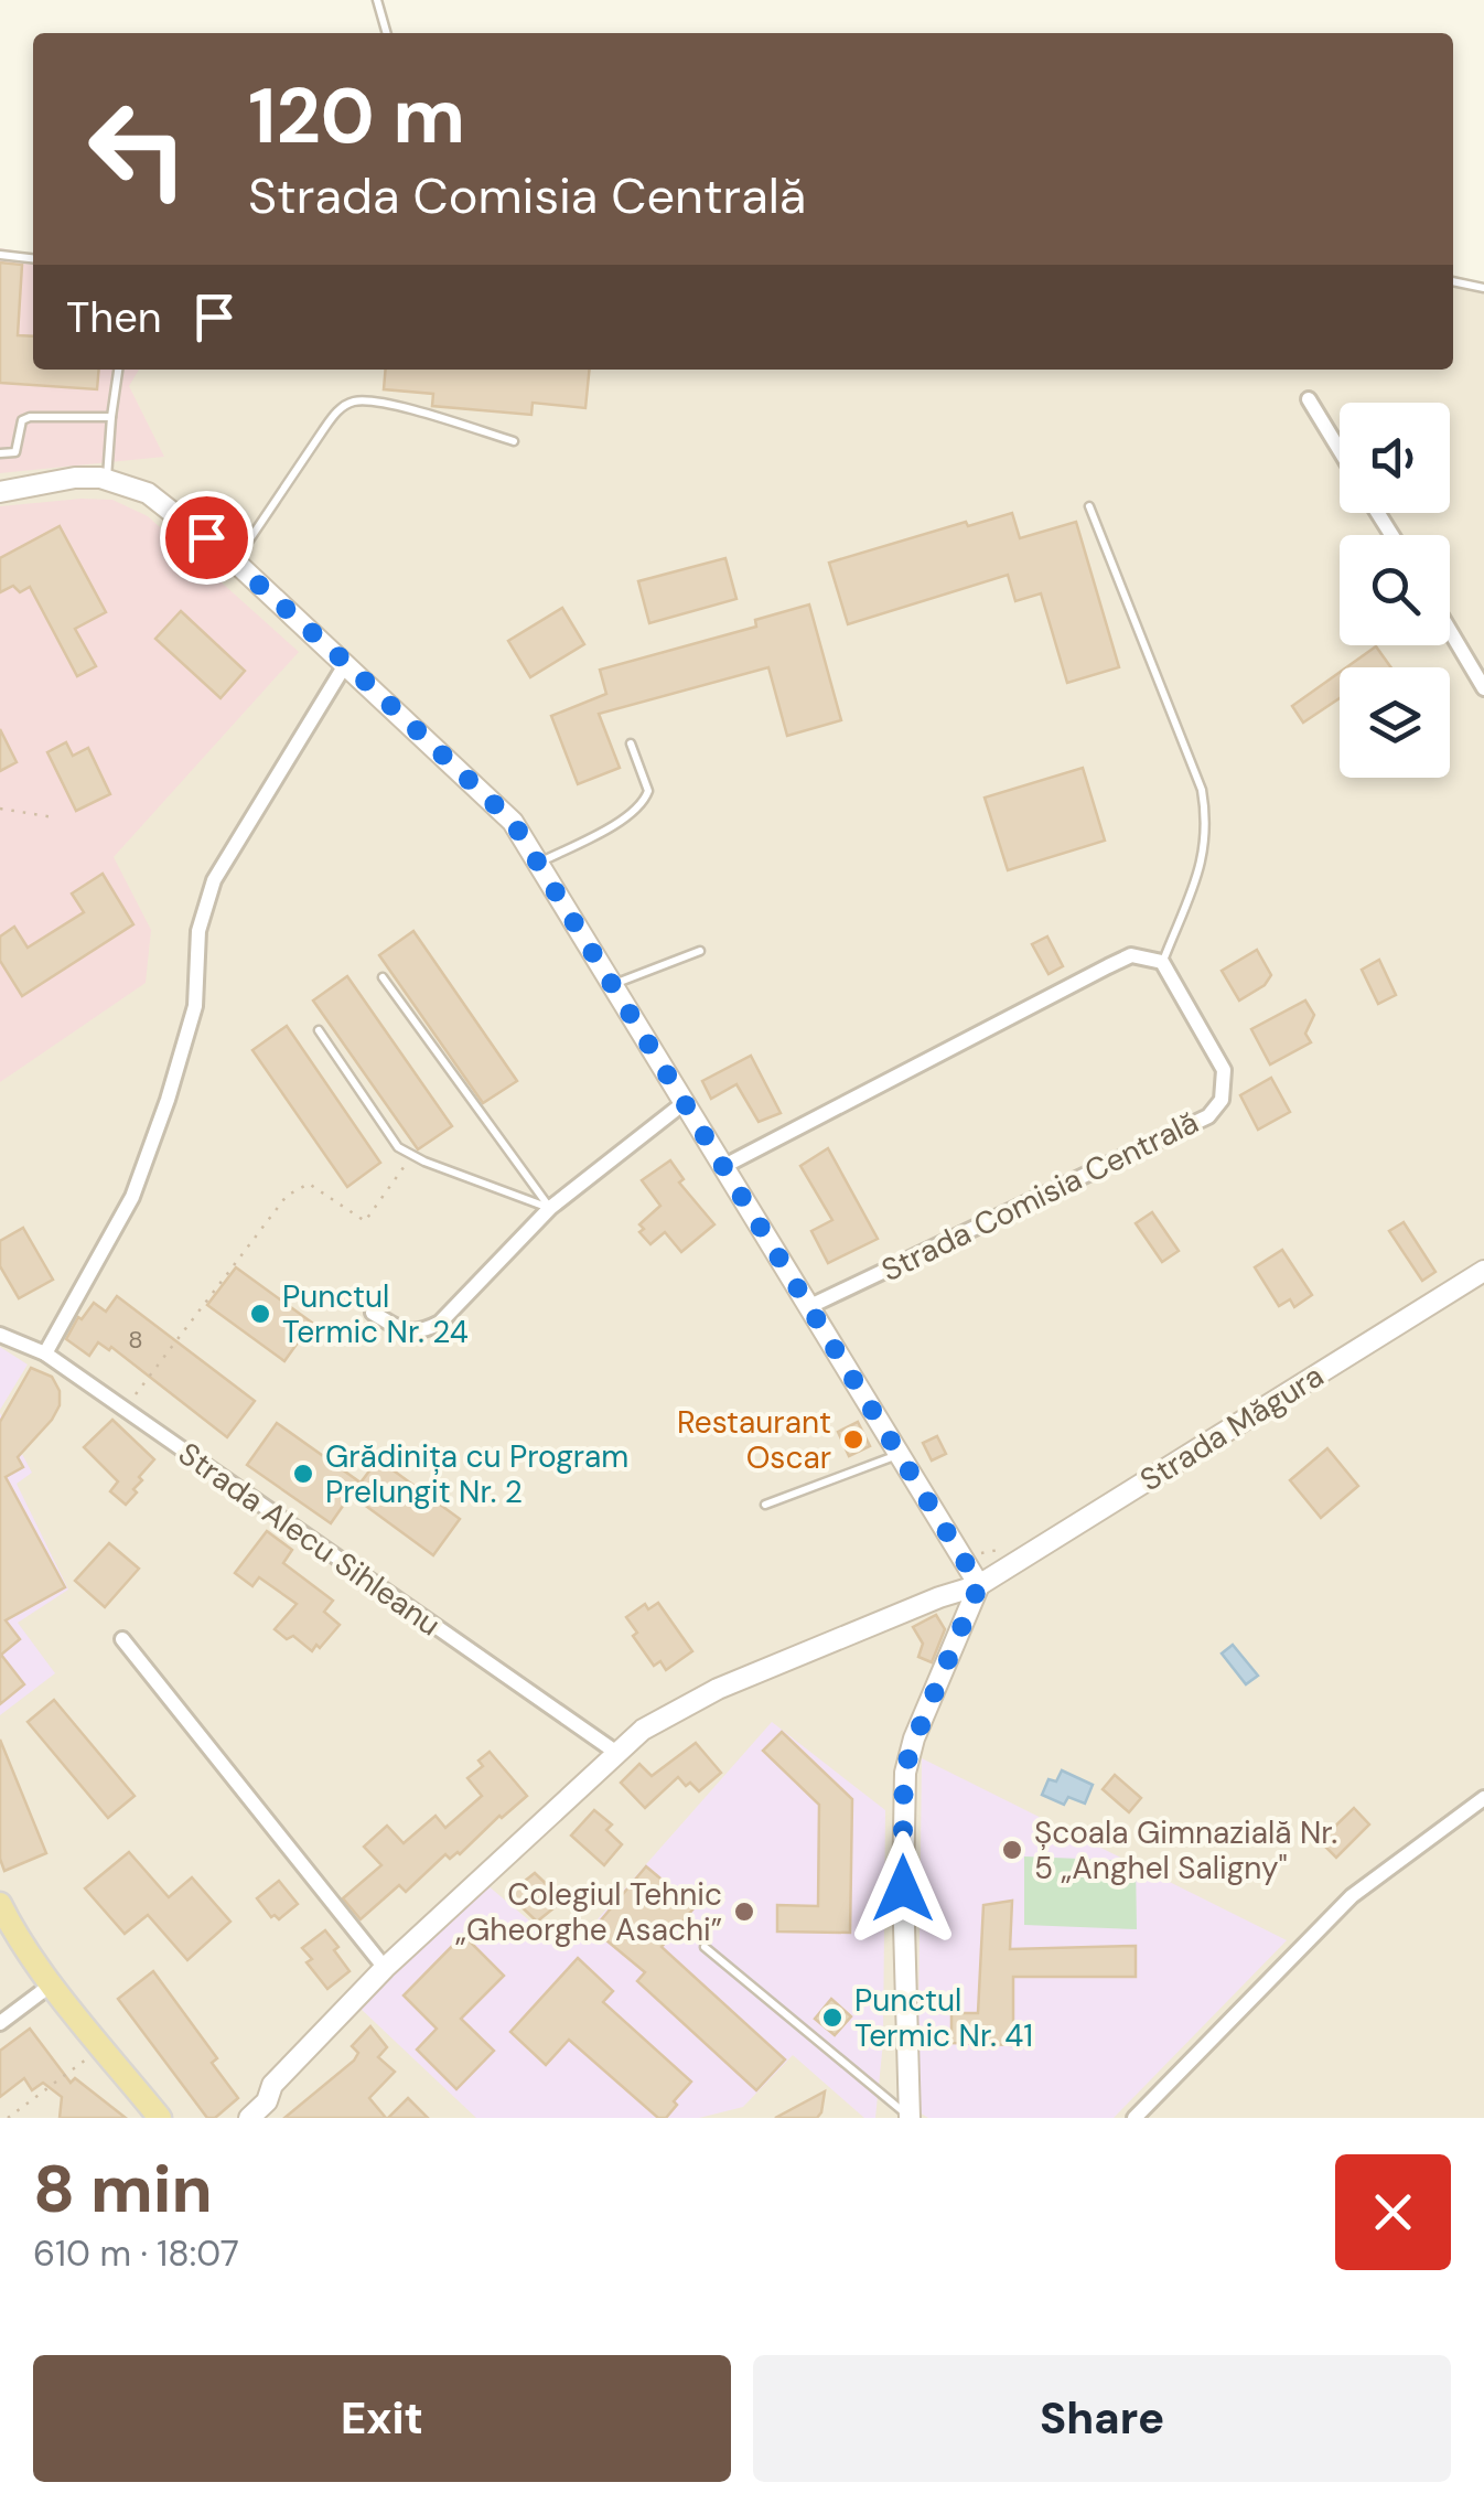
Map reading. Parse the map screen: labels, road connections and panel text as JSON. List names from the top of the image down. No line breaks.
{"streets":{"street":["Strada Comisia Centrală","Strada Măgura","Strada Alecu Sihleanu"]},"crossings":[["Strada Măgura","Strada Alecu Sihleanu"]],"places":["Punctul Termic Nr. 24","Restaurant Oscar","Grădinița cu Program Prelungit Nr. 2","Școala Gimnazială Nr. 5 „Anghel Saligny\"","Colegiul Tehnic „Gheorghe Asachi”","Punctul Termic Nr. 41"],"house_numbers":["8"],"page":{"turn":["120 m","Strada Comisia Centrală"],"then":"Then","heading":["8 min","610 m · 18:07"],"buttons":["Exit","Share"]}}
